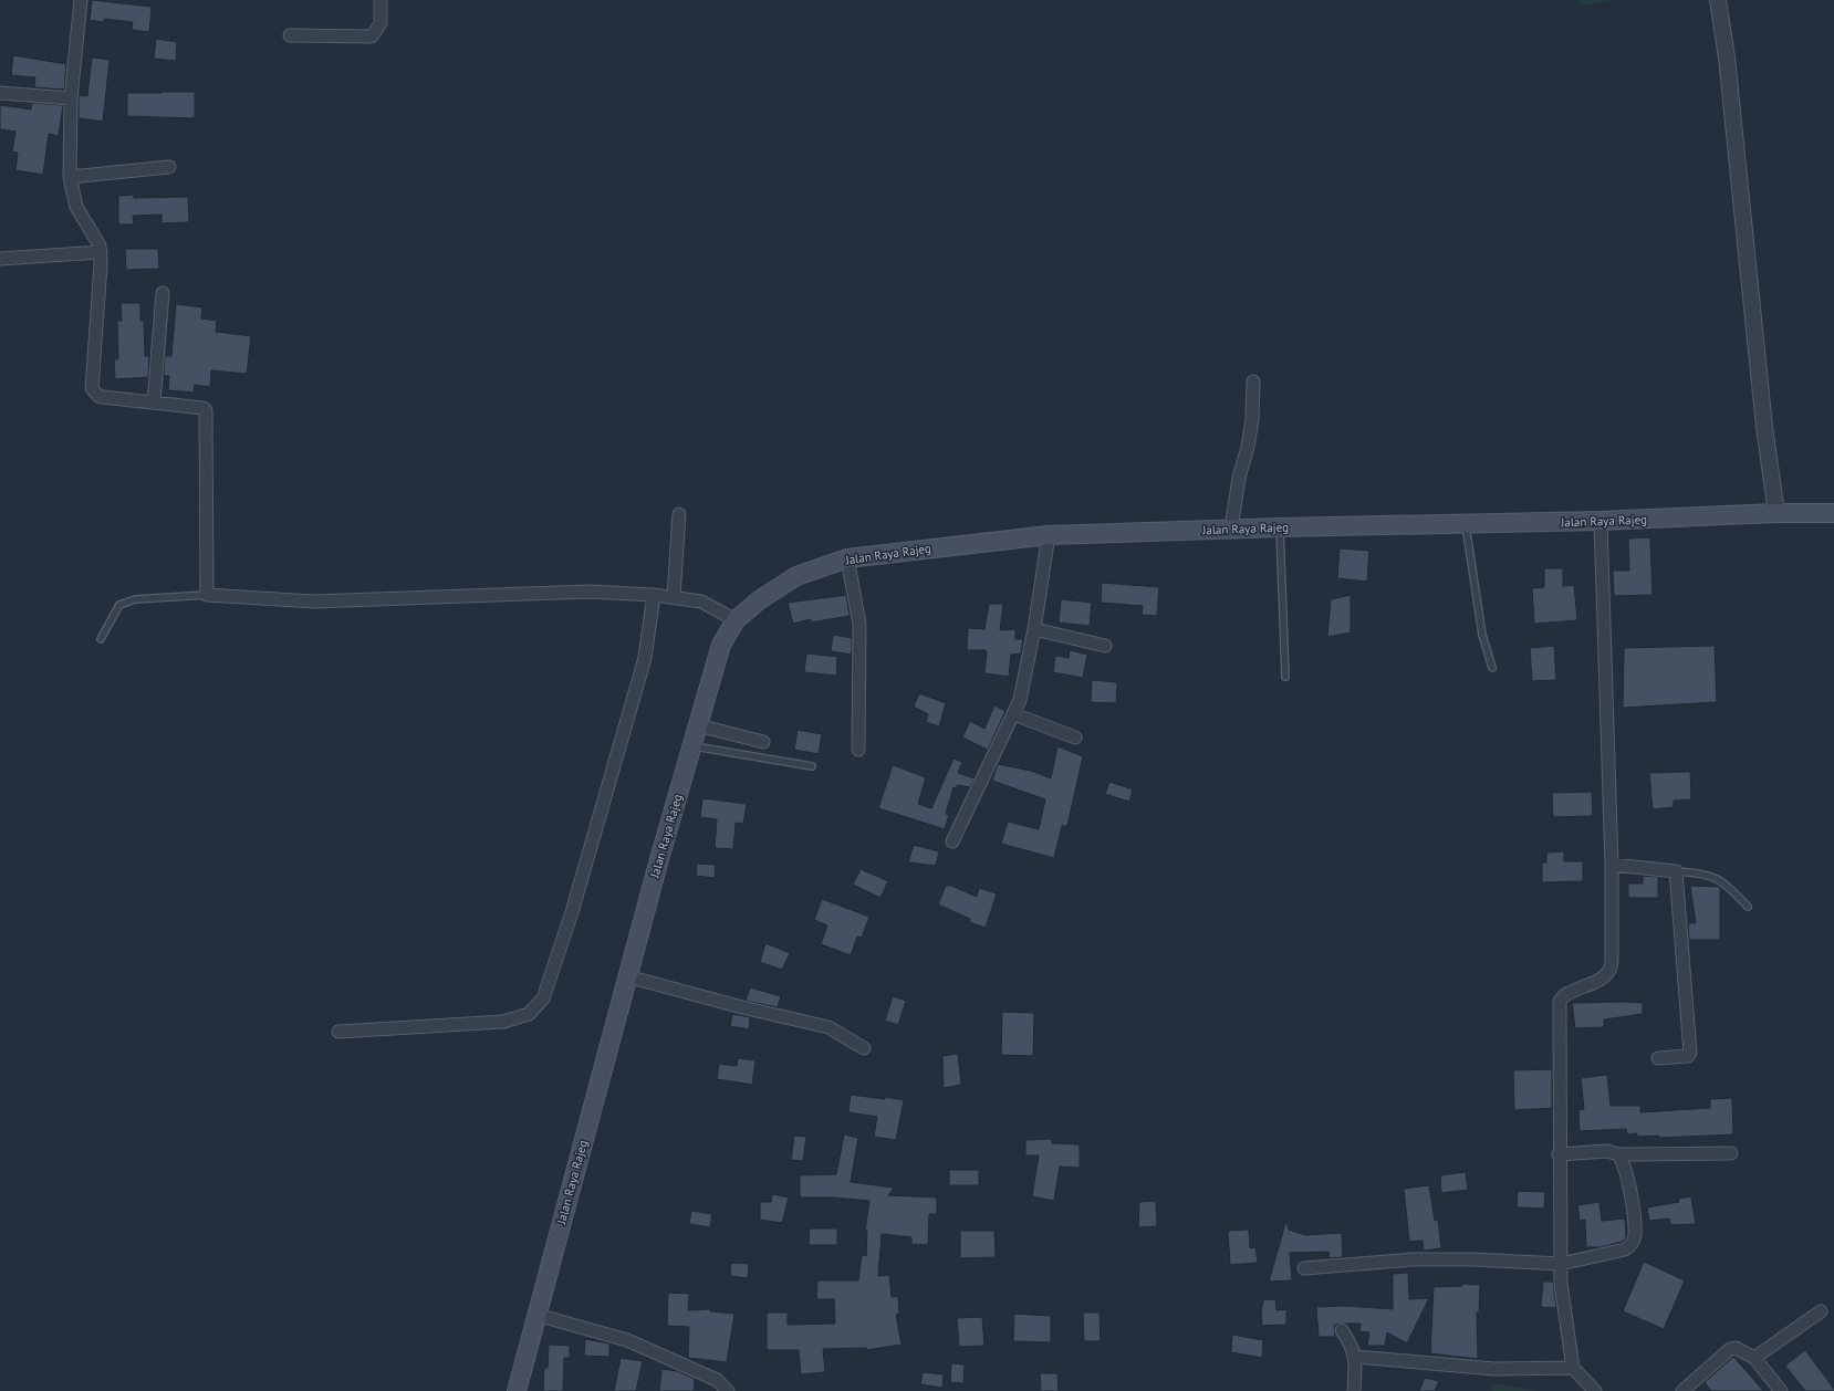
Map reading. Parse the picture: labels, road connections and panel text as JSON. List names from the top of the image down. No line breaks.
{"streets":{"main road":["Jalan Raya Rajeg"]}}
